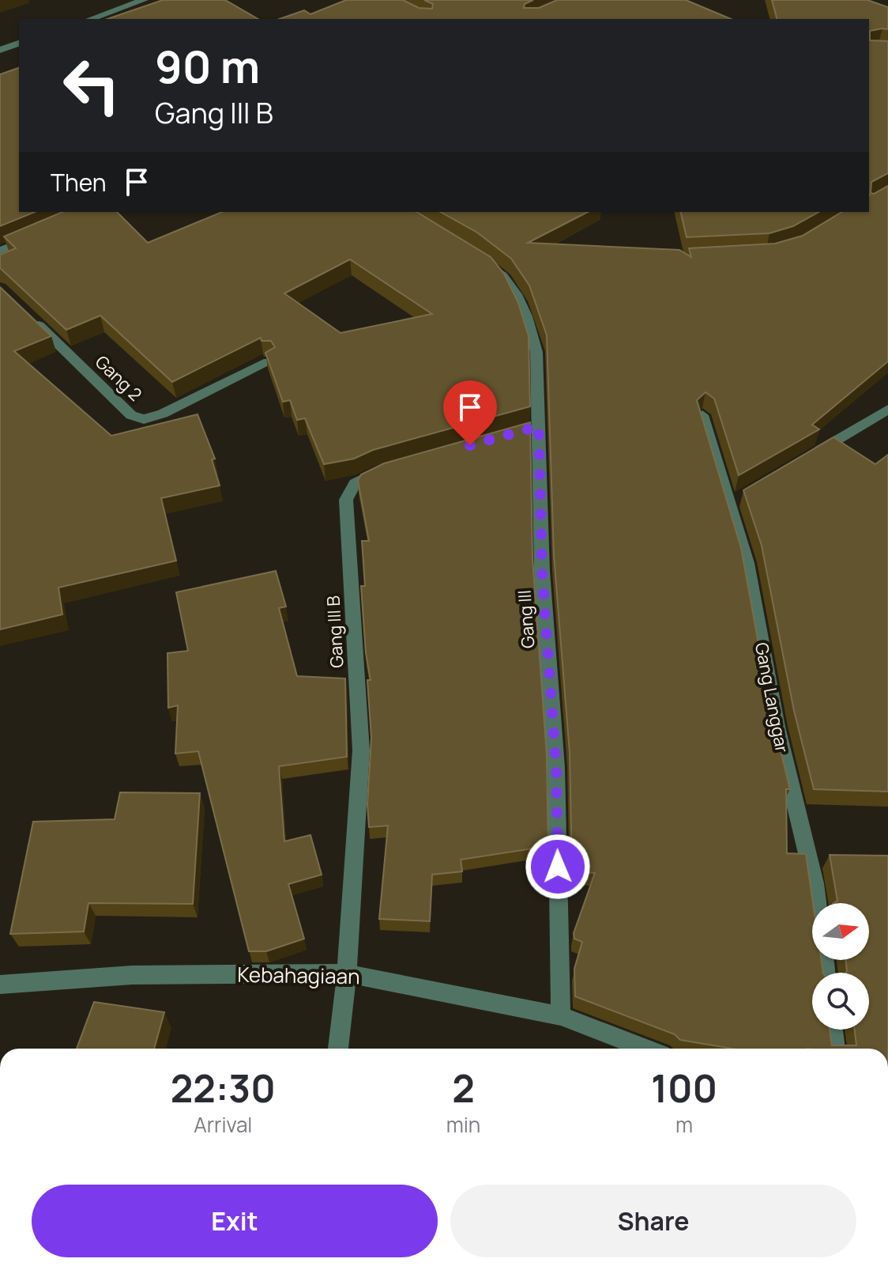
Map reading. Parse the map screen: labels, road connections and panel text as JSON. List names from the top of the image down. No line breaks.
{"streets":{"street":["Gang 2","Gang III","Gang III B","Gang Langgar","Kebahagiaan"]},"crossings":[["Gang III","Kebahagiaan"],["Gang III B","Kebahagiaan"]],"north":"right","page":{"turn":["90 m","Gang III B"],"then":"Then","eta":["22:30","Arrival","2","min","100","m"],"buttons":["Exit","Share"]}}
